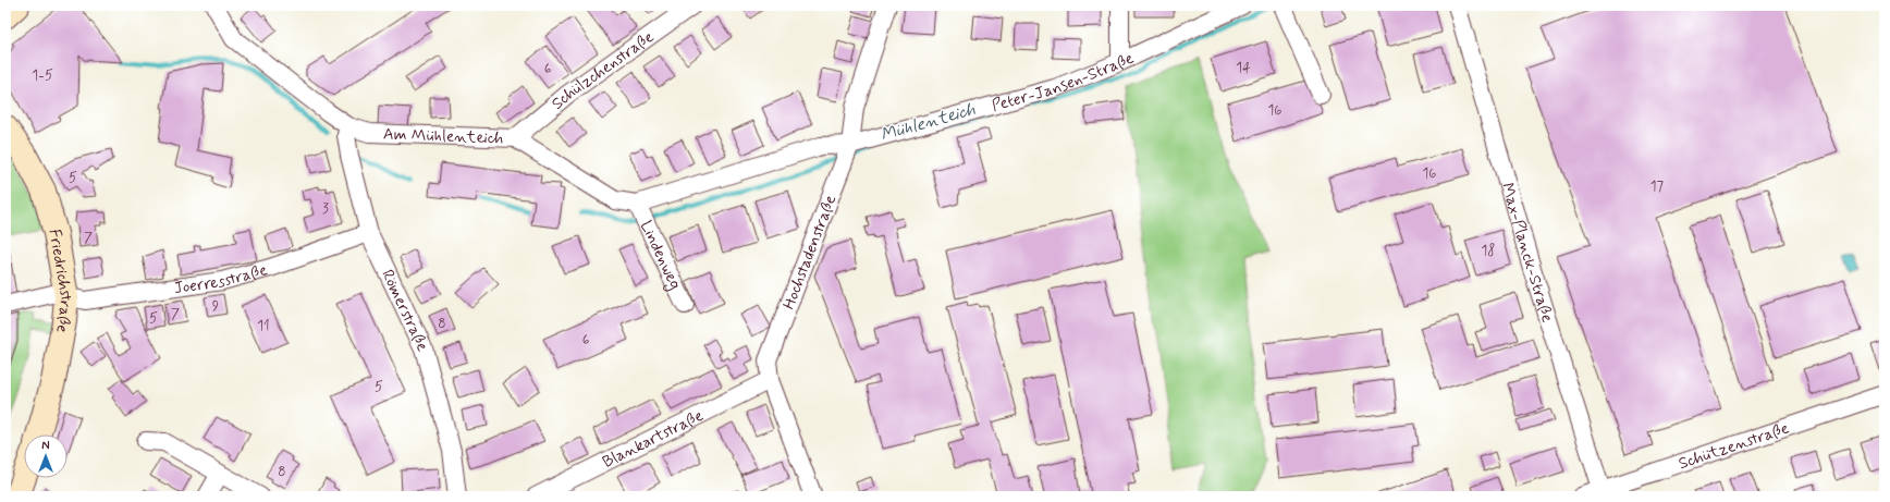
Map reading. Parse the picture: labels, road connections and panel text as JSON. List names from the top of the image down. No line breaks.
{"streets":{"main road":["Friedrichstraße"],"street":["Schülzchenstraße","Peter-Jansen-Straße","Am Mühlenteich","Hochstadenstraße","Max-Planck-Straße","Lindenweg","Joerresstraße","Römerstraße","Blankartstraße","Schützenstraße"]},"crossings":[["Schülzchenstraße","Am Mühlenteich"],["Peter-Jansen-Straße","Am Mühlenteich"],["Peter-Jansen-Straße","Hochstadenstraße"],["Am Mühlenteich","Hochstadenstraße"],["Am Mühlenteich","Lindenweg"],["Am Mühlenteich","Römerstraße"],["Hochstadenstraße","Blankartstraße"],["Max-Planck-Straße","Schützenstraße"],["Joerresstraße","Friedrichstraße"],["Joerresstraße","Römerstraße"]],"water":["Mühlenteich"],"house_numbers":["14","6","1-5","16","16","5","17","3","7","18","9","7","5","8","11","6","5","8"],"north":"top"}
